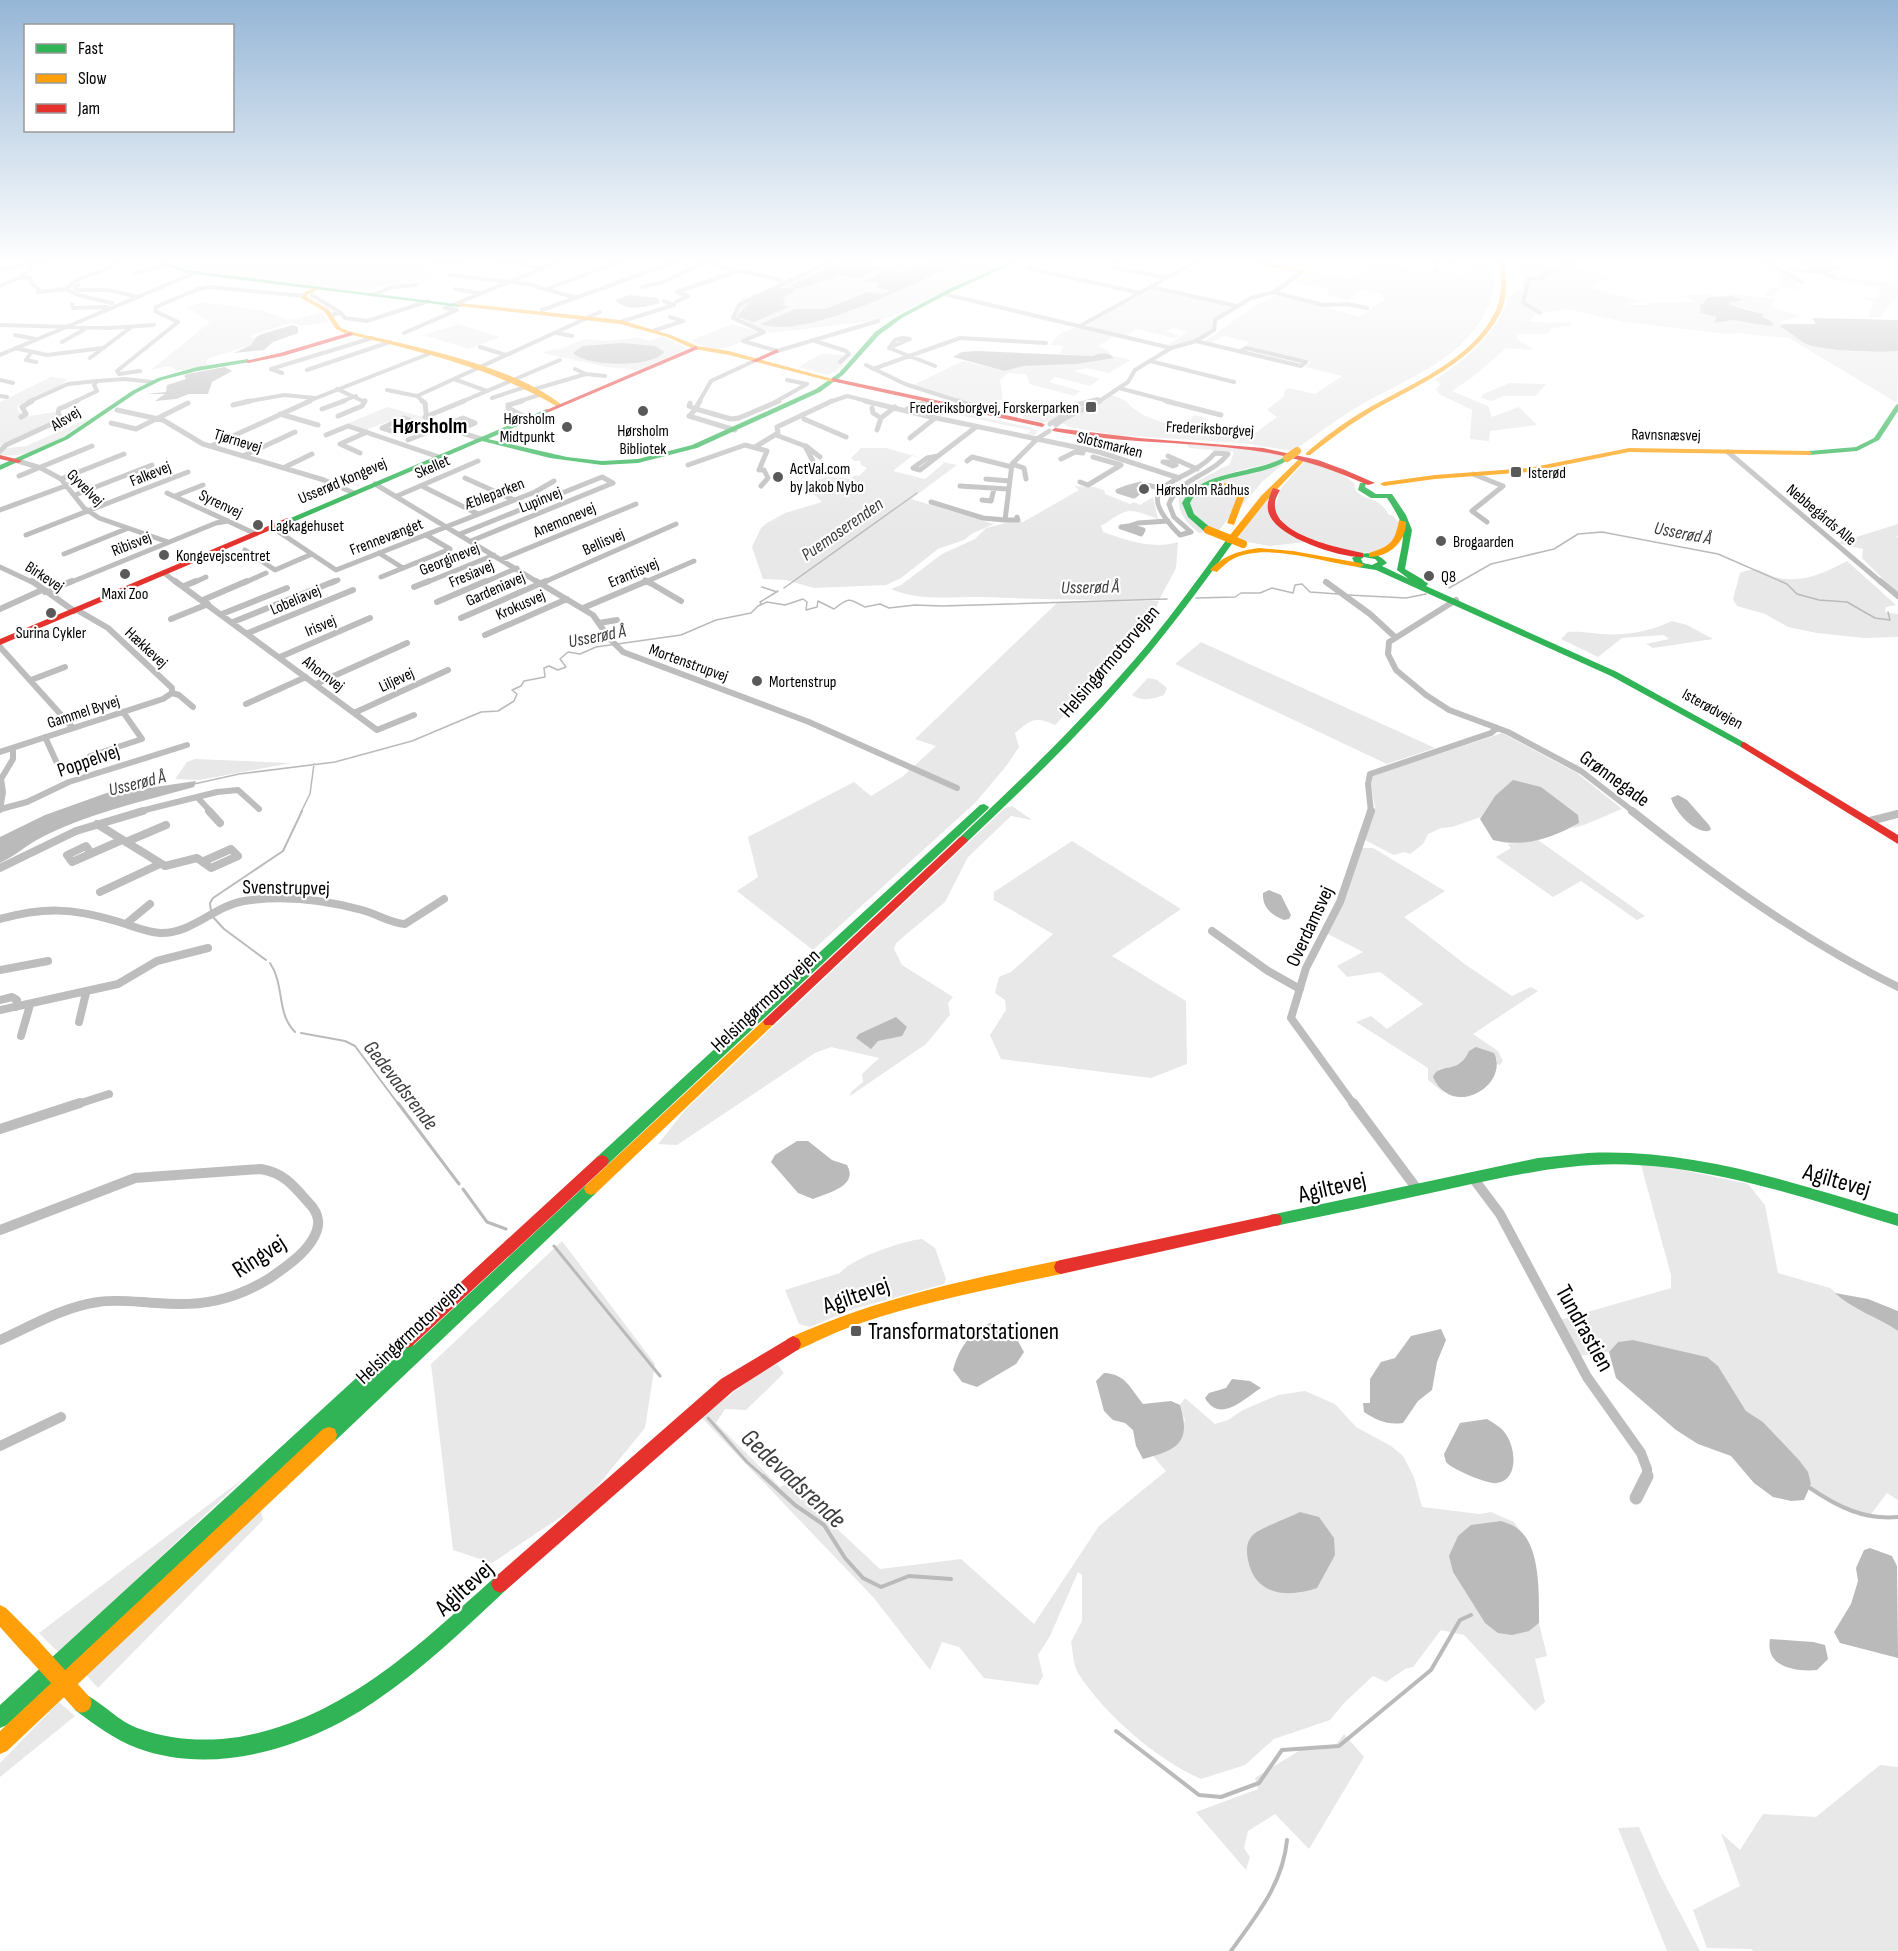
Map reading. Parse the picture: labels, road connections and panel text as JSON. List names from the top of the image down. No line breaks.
{"streets":{"main road":["Alsvej","Frederiksborgvej","Ravnsnæsvej","Usserød Kongevej","Helsingørmotorvejen","Isterødvejen","Agiltevej"],"street":["Tjørnevej","Slotsmarken","Skellet","Falkevej","Gyvelvej","Æbleparken","Lupinvej","Syrenvej","Nebbegårds Alle","Anemonevej","Frennevænget","Bellisvej","Ribisvej","Georginevej","Erantisvej","Fresiavej","Birkevej","Gardeniavej","Lobeliavej","Krokusvej","Irisvej","Hækkevej","Mortenstrupvej","Ahornvej","Liljevej","Gammel Byvej","Poppelvej","Grønnegade","Svenstrupvej","Overdamsvej","Ringvej","Tundrastien"]},"crossings":[["Alsvej","Gyvelvej"],["Frederiksborgvej","Ravnsnæsvej"],["Frederiksborgvej","Slotsmarken"],["Ravnsnæsvej","Nebbegårds Alle"],["Tjørnevej","Usserød Kongevej"],["Skellet","Mortenstrupvej"],["Falkevej","Gyvelvej"],["Usserød Kongevej","Syrenvej"],["Usserød Kongevej","Birkevej"],["Usserød Kongevej","Hækkevej"],["Usserød Kongevej","Mortenstrupvej"],["Usserød Kongevej","Ahornvej"],["Gyvelvej","Ribisvej"],["Æbleparken","Frennevænget"],["Æbleparken","Mortenstrupvej"],["Lupinvej","Mortenstrupvej"],["Syrenvej","Ribisvej"],["Anemonevej","Mortenstrupvej"],["Frennevænget","Mortenstrupvej"],["Bellisvej","Gardeniavej"],["Bellisvej","Mortenstrupvej"],["Ribisvej","Birkevej"],["Georginevej","Mortenstrupvej"],["Erantisvej","Mortenstrupvej"],["Fresiavej","Mortenstrupvej"],["Birkevej","Hækkevej"],["Gardeniavej","Mortenstrupvej"],["Lobeliavej","Ahornvej"],["Krokusvej","Mortenstrupvej"],["Irisvej","Ahornvej"],["Hækkevej","Gammel Byvej"],["Ahornvej","Liljevej"],["Grønnegade","Overdamsvej"],["Overdamsvej","Agiltevej"],["Agiltevej","Tundrastien"]],"districts":["Hørsholm"],"water":["Puemoserenden","Usserød Å","Gedevadsrende"],"places":{"transit":["Frederiksborgvej, Forskerparken","Isterød","Transformatorstationen"],"other":["Hørsholm Bibliotek","Hørsholm Midtpunkt","ActVal.com by Jakob Nybo","Hørsholm Rådhus","Lagkagehuset","Brogaarden","Kongevejscentret","Maxi Zoo","Q8","Surina Cykler","Mortenstrup"]},"legend":["Fast","Slow","Jam"]}
